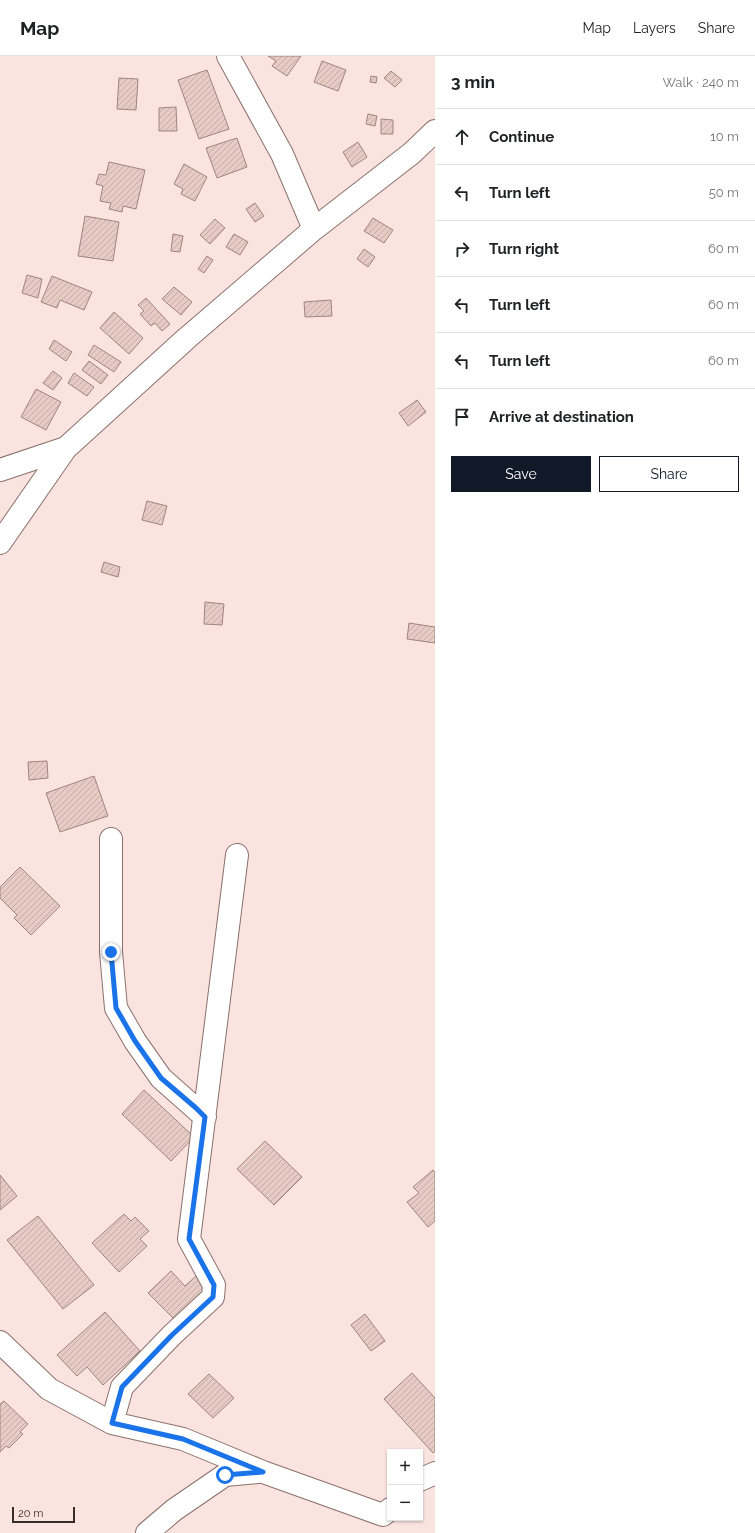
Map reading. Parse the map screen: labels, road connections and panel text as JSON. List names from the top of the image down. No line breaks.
{"scale_bar":"20 m","page":{"header":"Map","nav":["Map","Layers","Share"],"heading":["3 min","Walk · 240 m"],"list":[["Continue","10 m"],["Turn left","50 m"],["Turn right","60 m"],["Turn left","60 m"],["Turn left","60 m"],"Arrive at destination"],"buttons":["Save","Share"],"map_buttons":["+","−"],"scale":"20 m"}}
